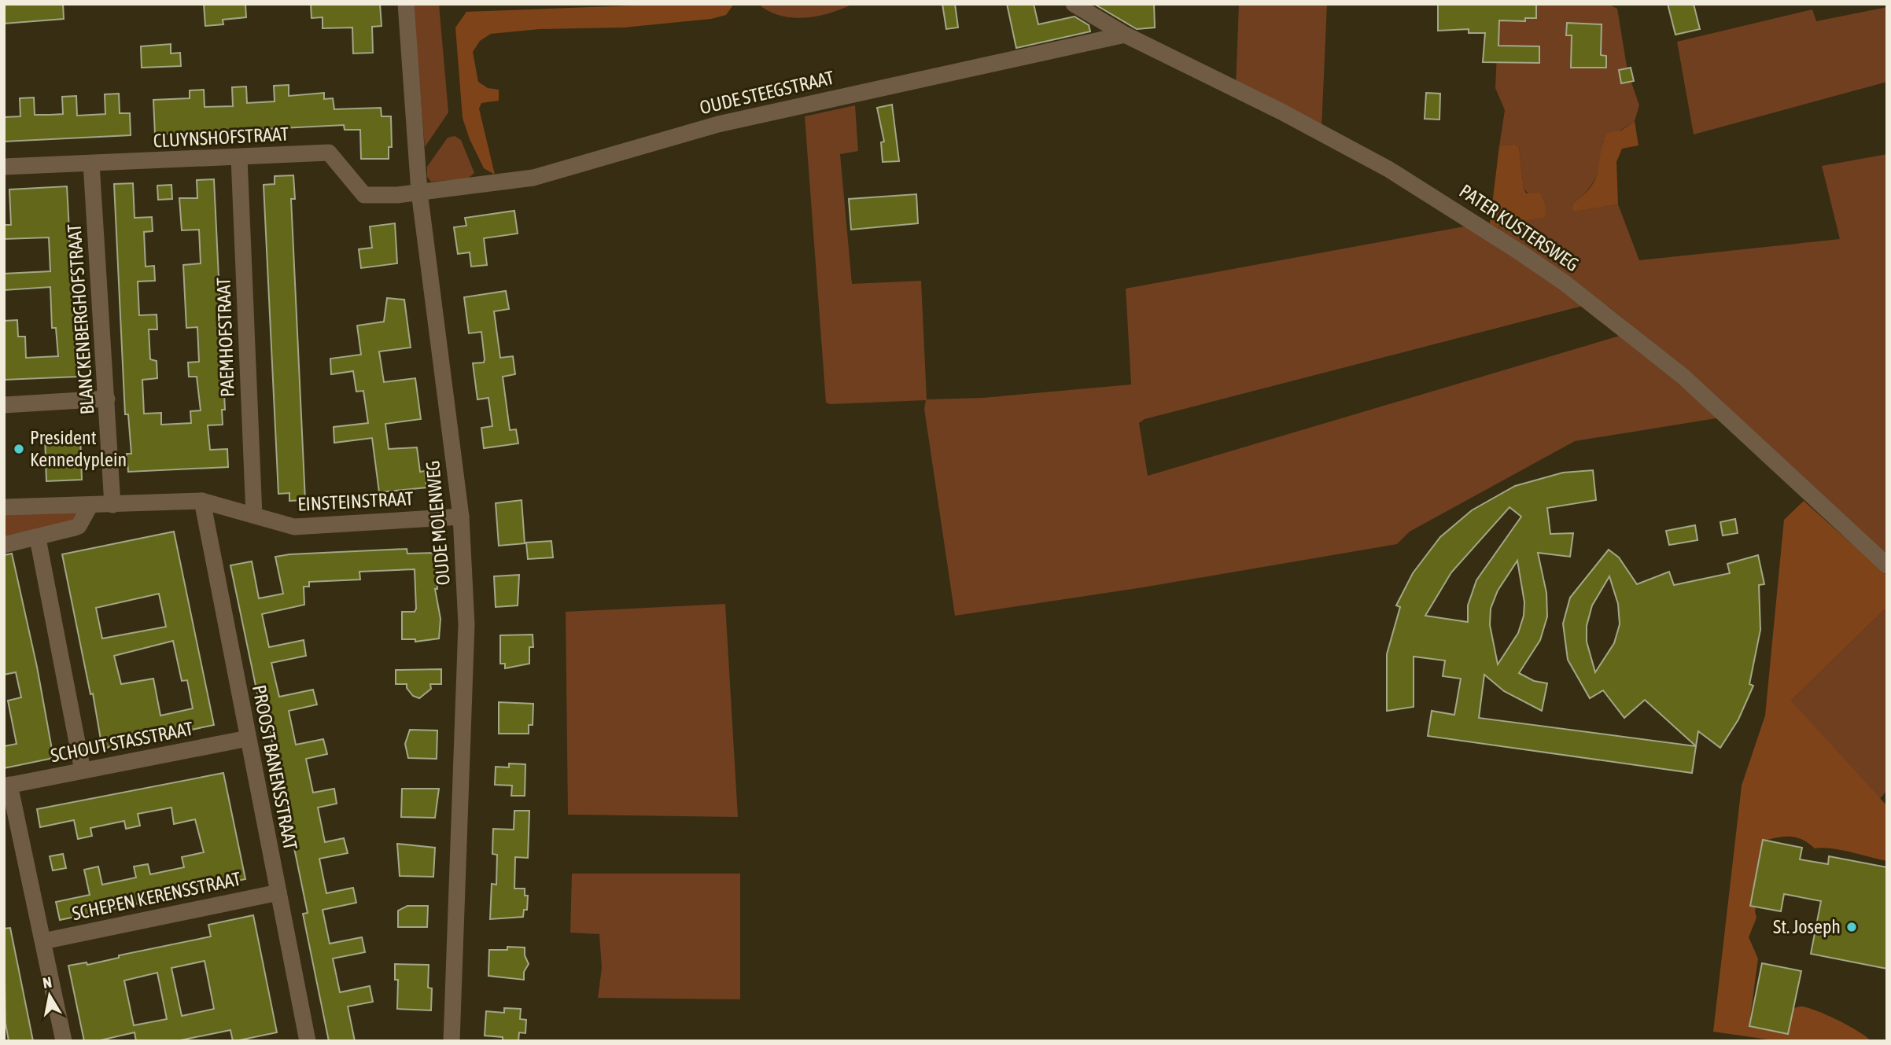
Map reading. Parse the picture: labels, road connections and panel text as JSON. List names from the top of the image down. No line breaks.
{"streets":{"street":["OUDE STEEGSTRAAT","CLUYNSHOFSTRAAT","PATER KUSTERSWEG","BLANCKENBERGHOFSTRAAT","PAEMHOFSTRAAT","EINSTEINSTRAAT","OUDE MOLENWEG","SCHOUT STASSTRAAT","PROOST BANENSSTRAAT","SCHEPEN KERENSSTRAAT"]},"crossings":[["OUDE STEEGSTRAAT","CLUYNSHOFSTRAAT"],["OUDE STEEGSTRAAT","PATER KUSTERSWEG"],["OUDE STEEGSTRAAT","OUDE MOLENWEG"],["CLUYNSHOFSTRAAT","BLANCKENBERGHOFSTRAAT"],["CLUYNSHOFSTRAAT","PAEMHOFSTRAAT"],["CLUYNSHOFSTRAAT","OUDE MOLENWEG"],["BLANCKENBERGHOFSTRAAT","EINSTEINSTRAAT"],["PAEMHOFSTRAAT","EINSTEINSTRAAT"],["EINSTEINSTRAAT","OUDE MOLENWEG"],["EINSTEINSTRAAT","PROOST BANENSSTRAAT"],["SCHOUT STASSTRAAT","PROOST BANENSSTRAAT"],["PROOST BANENSSTRAAT","SCHEPEN KERENSSTRAAT"]],"places":["President Kennedyplein","St. Joseph"],"north":"top"}
